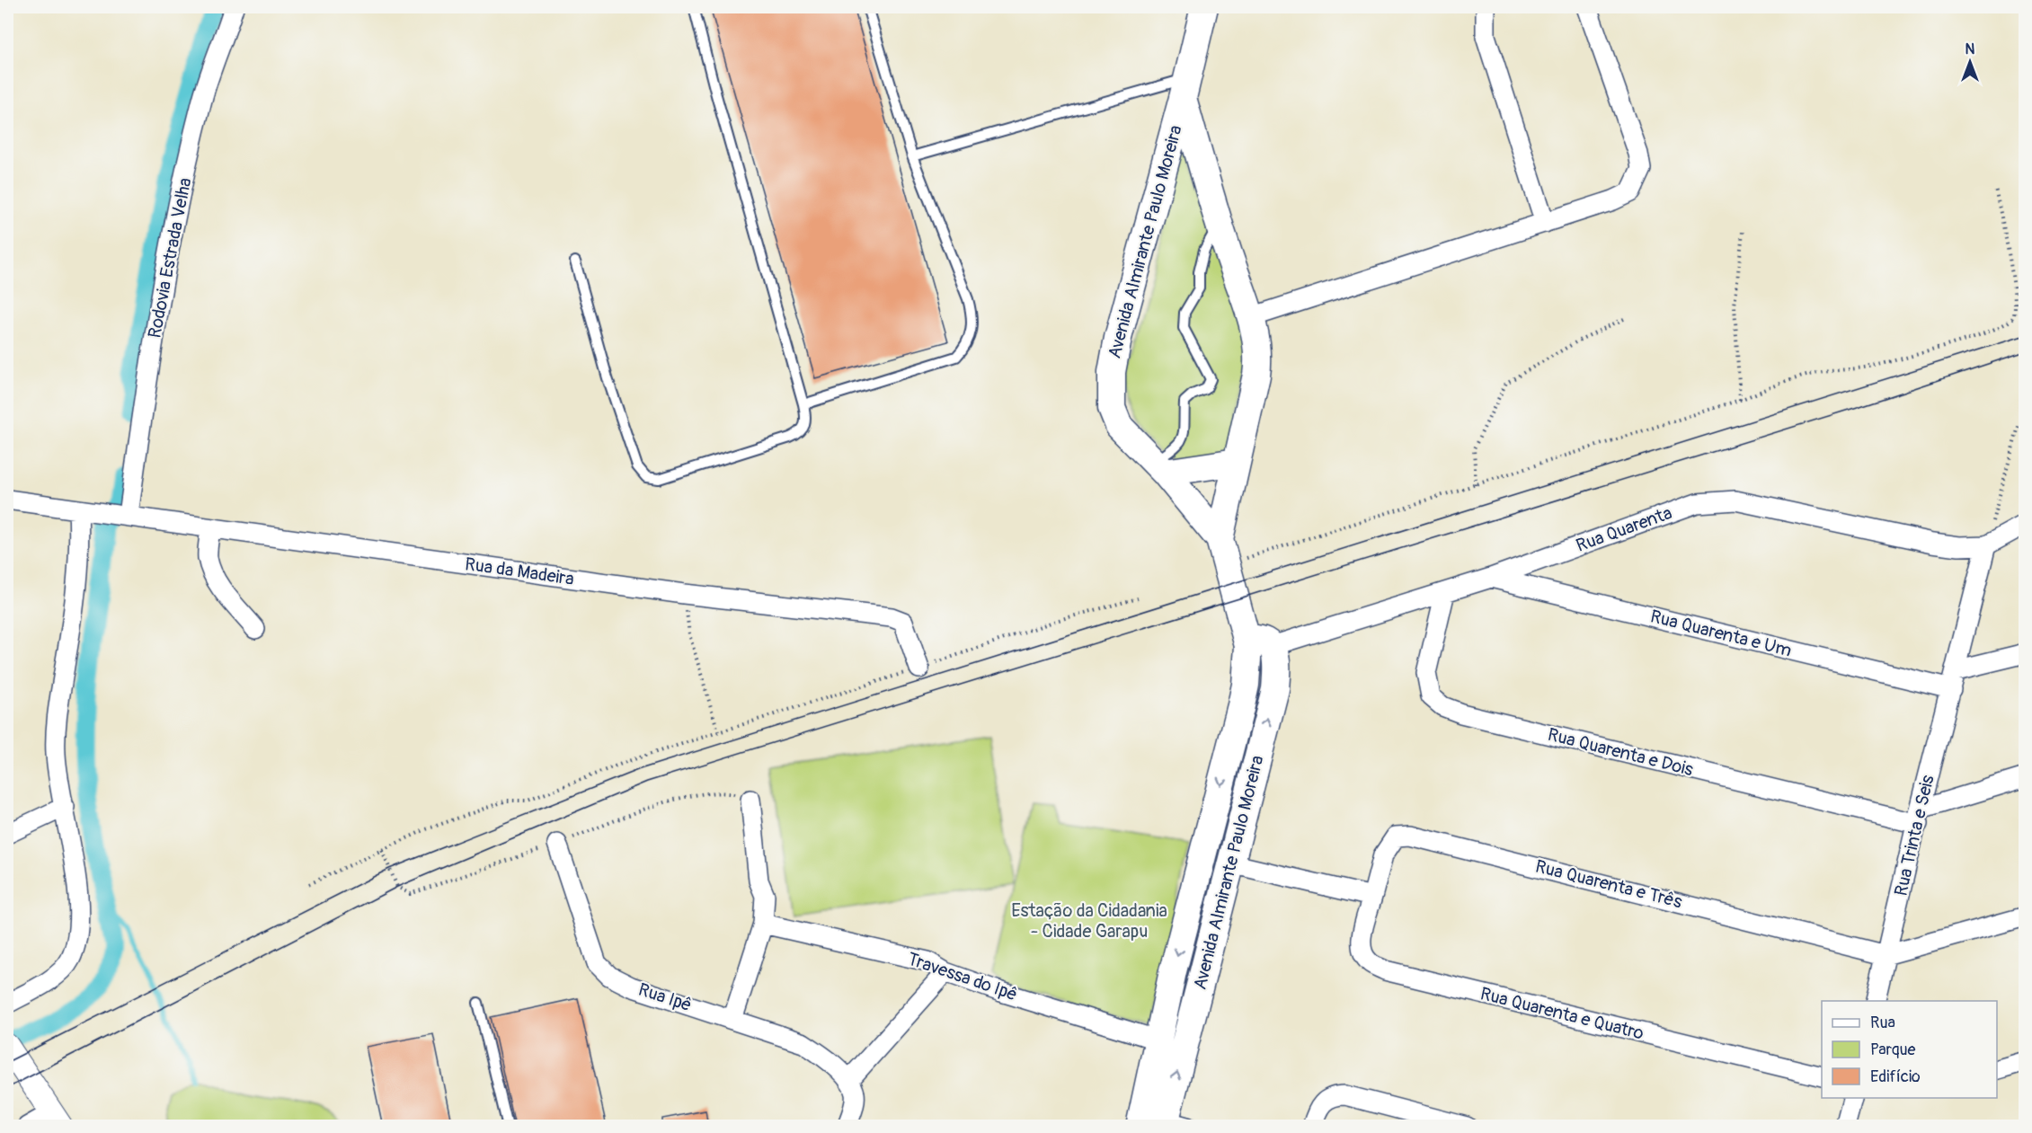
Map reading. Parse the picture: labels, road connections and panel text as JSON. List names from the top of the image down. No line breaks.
{"streets":{"main road":["Avenida Almirante Paulo Moreira"],"street":["Rodovia Estrada Velha","Rua Quarenta","Rua da Madeira","Rua Quarenta e Um","Rua Quarenta e Dois","Rua Trinta e Seis","Rua Quarenta e Três","Travessa do Ipê","Rua Ipê","Rua Quarenta e Quatro"]},"crossings":[["Avenida Almirante Paulo Moreira","Rua Quarenta"],["Avenida Almirante Paulo Moreira","Travessa do Ipê"],["Rodovia Estrada Velha","Rua da Madeira"],["Rua Quarenta","Rua Quarenta e Um"],["Rua Quarenta","Rua Quarenta e Dois"],["Rua Quarenta","Rua Trinta e Seis"],["Rua Quarenta e Um","Rua Trinta e Seis"],["Rua Quarenta e Dois","Rua Trinta e Seis"],["Rua Trinta e Seis","Rua Quarenta e Três"],["Rua Quarenta e Três","Rua Quarenta e Quatro"]],"parks":["Estação da Cidadania - Cidade Garapu"],"legend":["Rua","Parque","Edifício"],"north":"top"}
